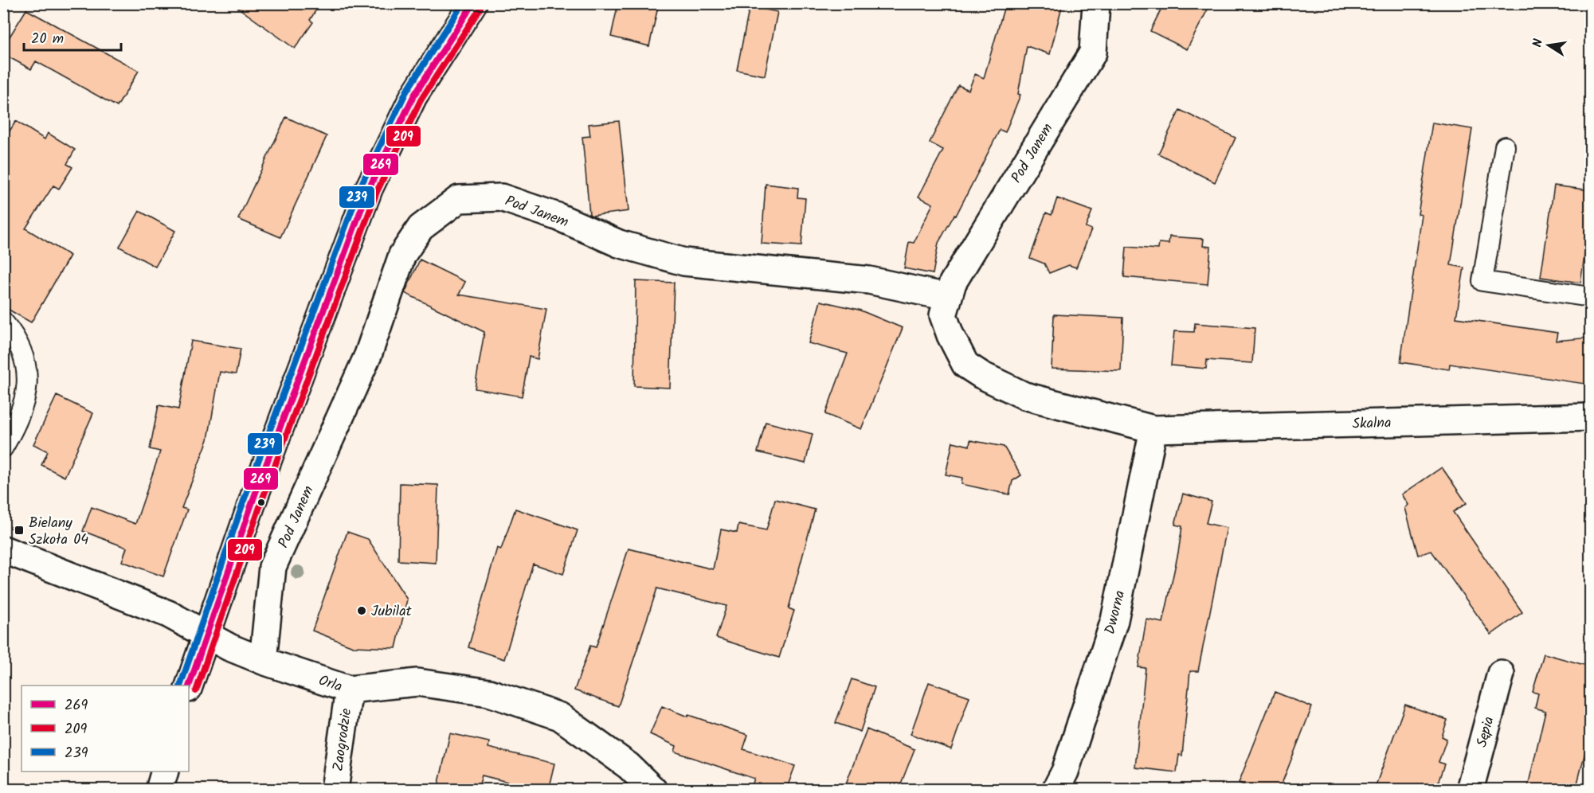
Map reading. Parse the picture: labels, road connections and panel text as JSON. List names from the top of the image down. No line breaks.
{"streets":{"street":["Pod Janem","Skalna","Dworna","Orla","Sępia","Zaogrodzie"]},"crossings":[["Pod Janem","Skalna"],["Pod Janem","Dworna"],["Pod Janem","Orla"],["Skalna","Dworna"],["Orla","Zaogrodzie"]],"places":{"transit":["Bielany Szkoła 04"],"other":["Jubilat"]},"lines":["transit line 269","transit line 239","transit line 209"],"legend":["269","209","239"],"scale_bar":"20 m","north":"left"}
